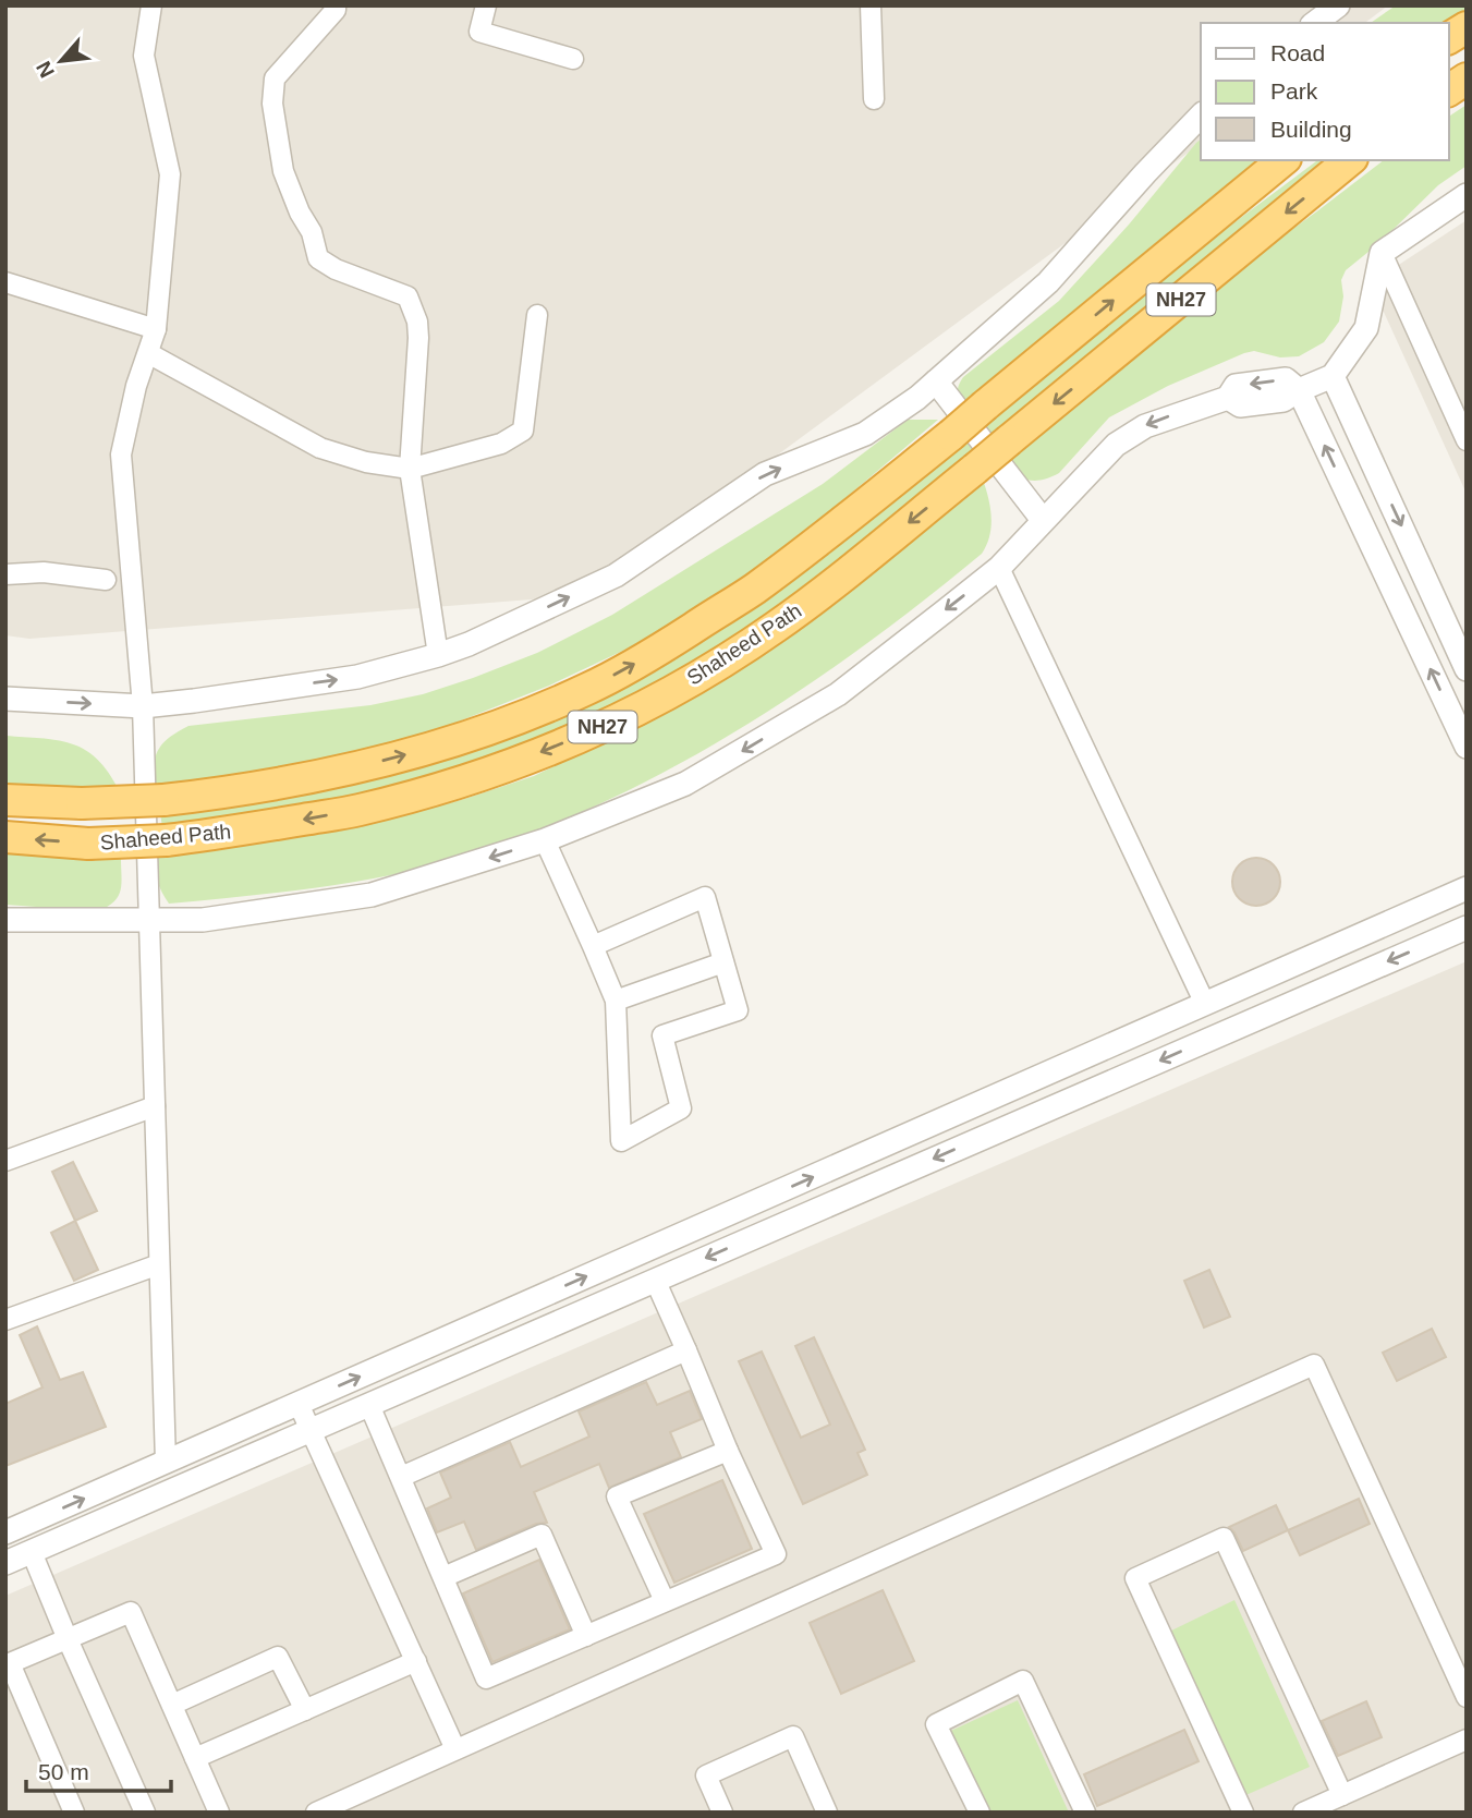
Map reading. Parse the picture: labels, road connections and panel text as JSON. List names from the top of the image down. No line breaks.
{"streets":{"highway":["NH27","Shaheed Path"]},"legend":["Road","Park","Building"],"scale_bar":"50 m","north":"bottom left"}
